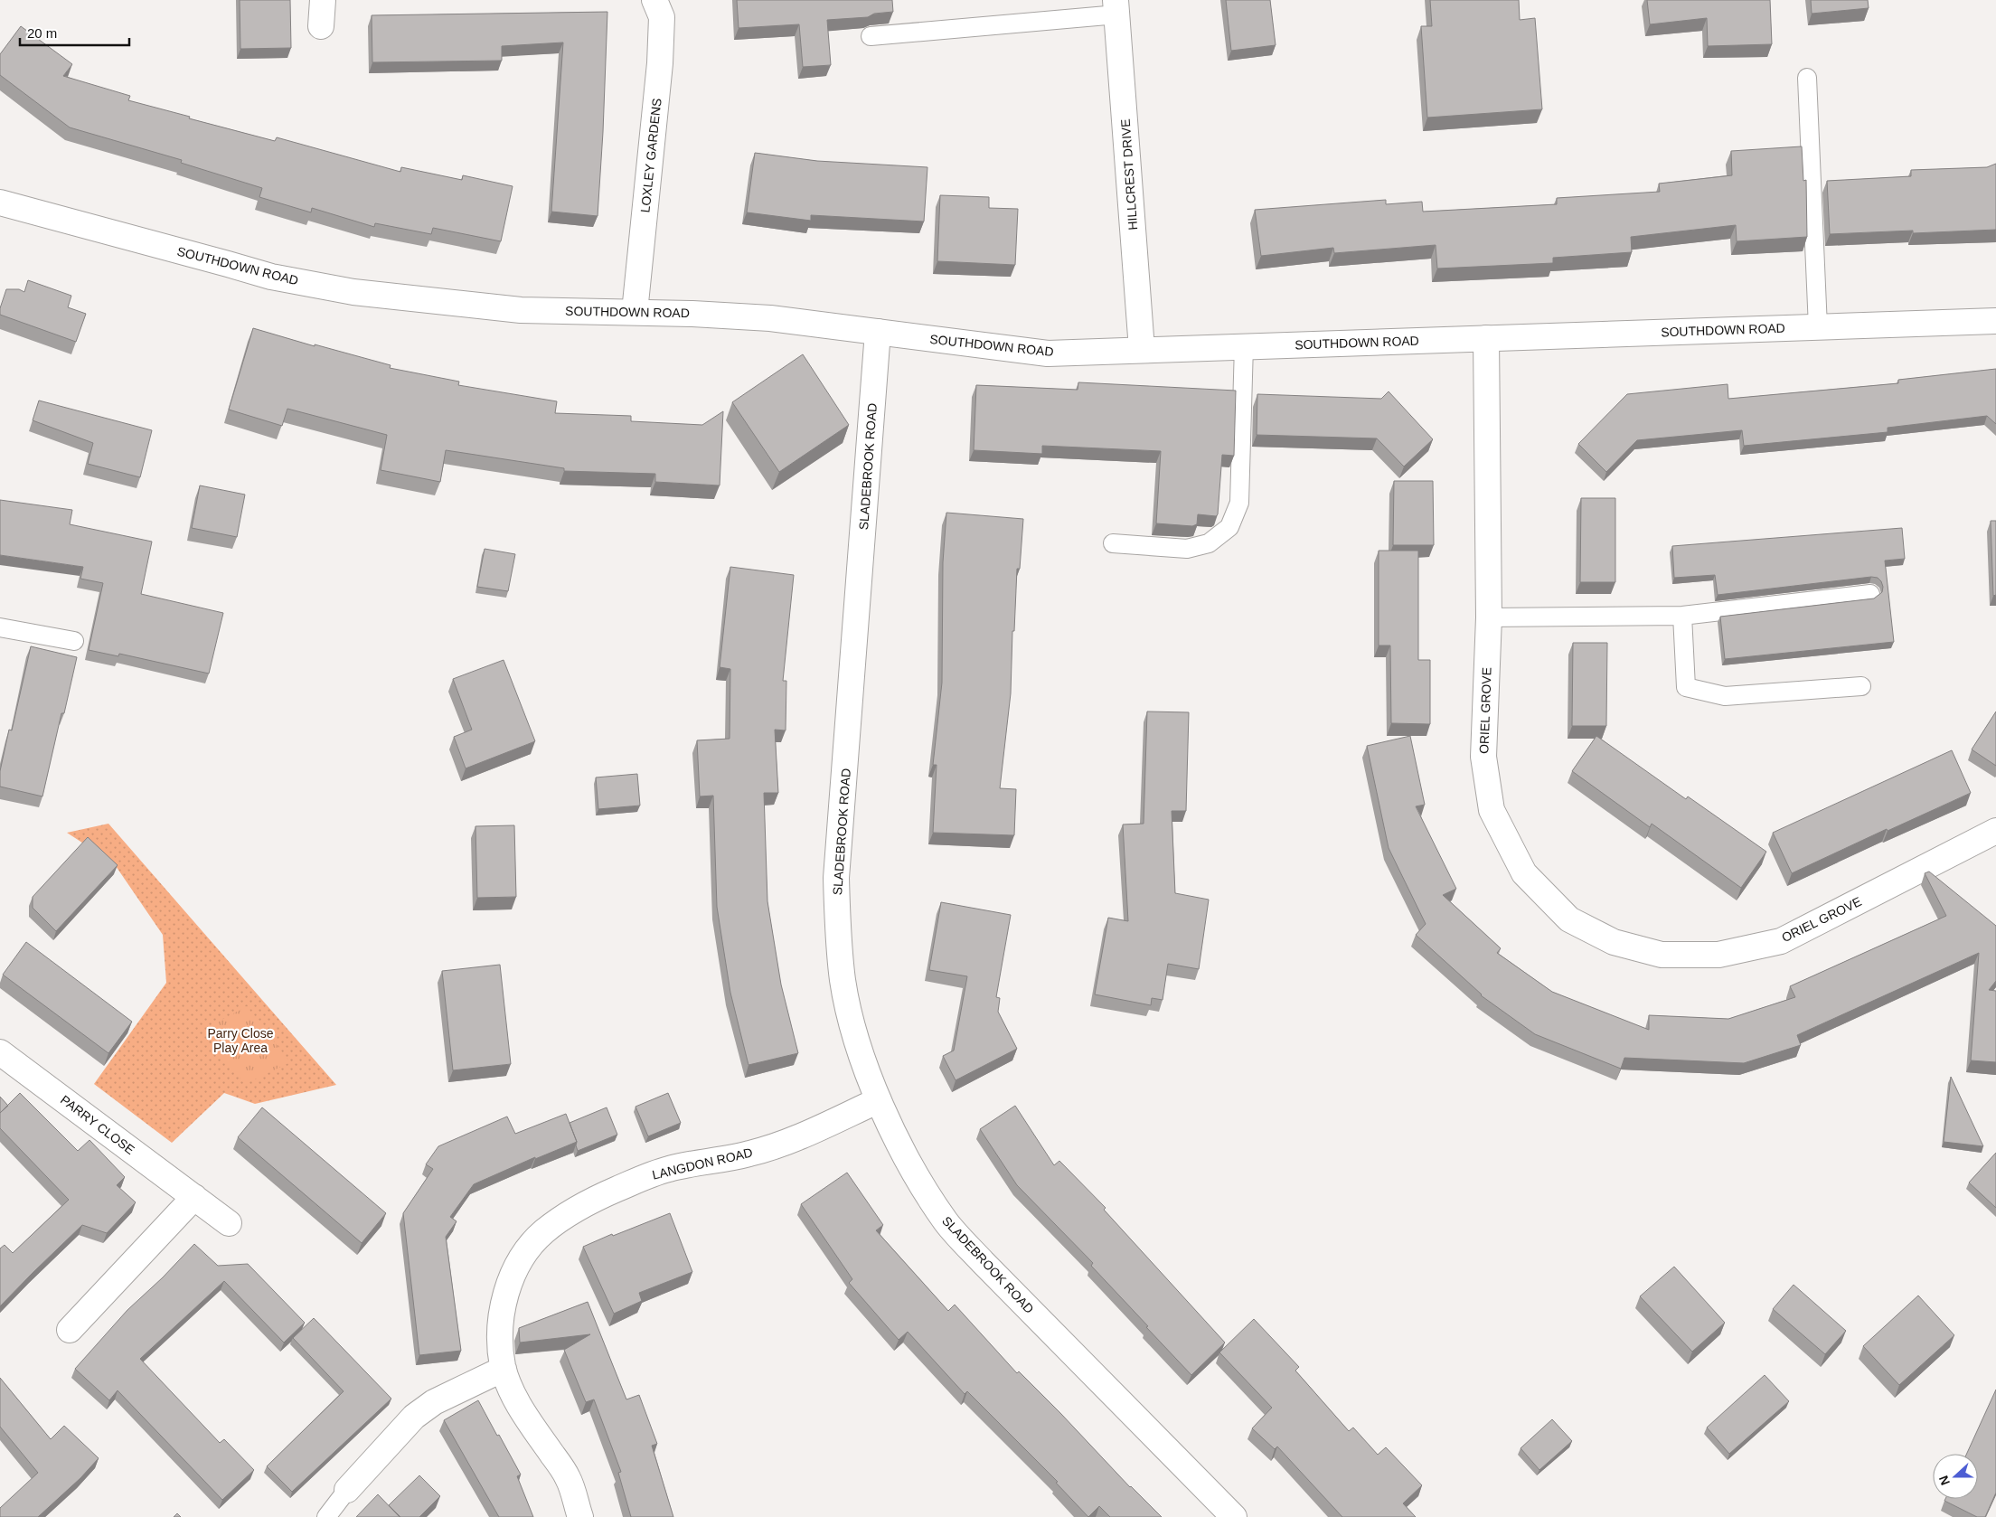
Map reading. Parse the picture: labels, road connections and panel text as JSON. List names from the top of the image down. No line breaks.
{"streets":{"street":["LOXLEY GARDENS","HILLCREST DRIVE","SOUTHDOWN ROAD","SLADEBROOK ROAD","ORIEL GROVE","PARRY CLOSE","LANGDON ROAD"]},"crossings":[["LOXLEY GARDENS","SOUTHDOWN ROAD"],["HILLCREST DRIVE","SOUTHDOWN ROAD"],["SOUTHDOWN ROAD","SLADEBROOK ROAD"],["SOUTHDOWN ROAD","ORIEL GROVE"],["SLADEBROOK ROAD","LANGDON ROAD"]],"parks":["Parry Close Play Area"],"scale_bar":"20 m","north":"left"}
